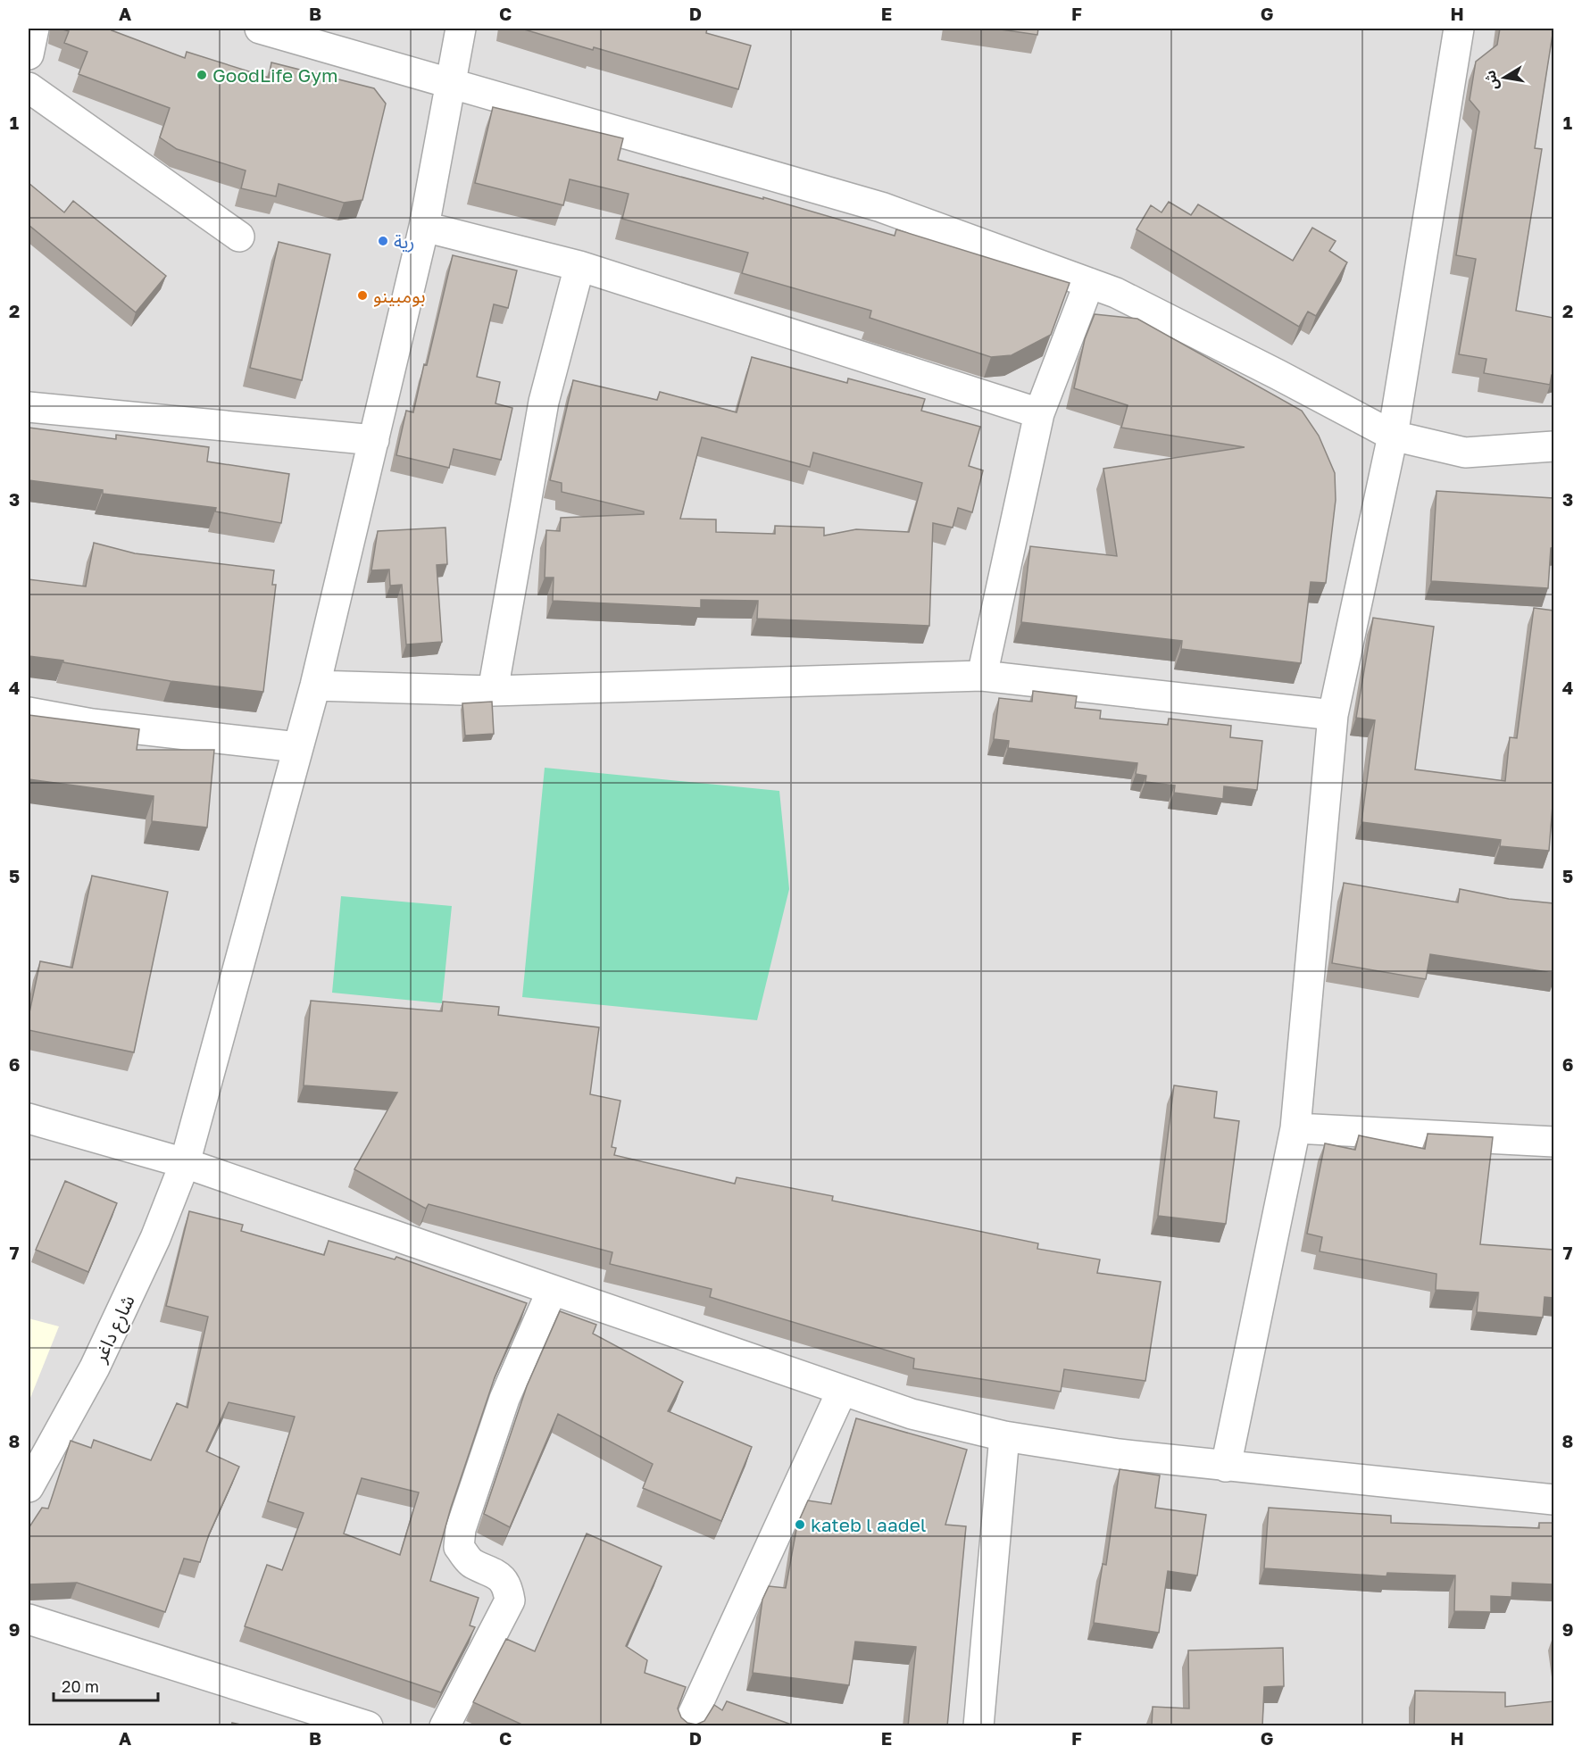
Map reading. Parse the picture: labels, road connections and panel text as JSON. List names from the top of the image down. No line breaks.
{"streets":{"street":["شارع داغر"]},"places":["GoodLife Gym","رية","بومبينو","kateb l aadel"],"scale_bar":"20 m","north":"left","grid":{"columns":["A","B","C","D","E","F","G","H"],"rows":["1","2","3","4","5","6","7","8","9"]}}
